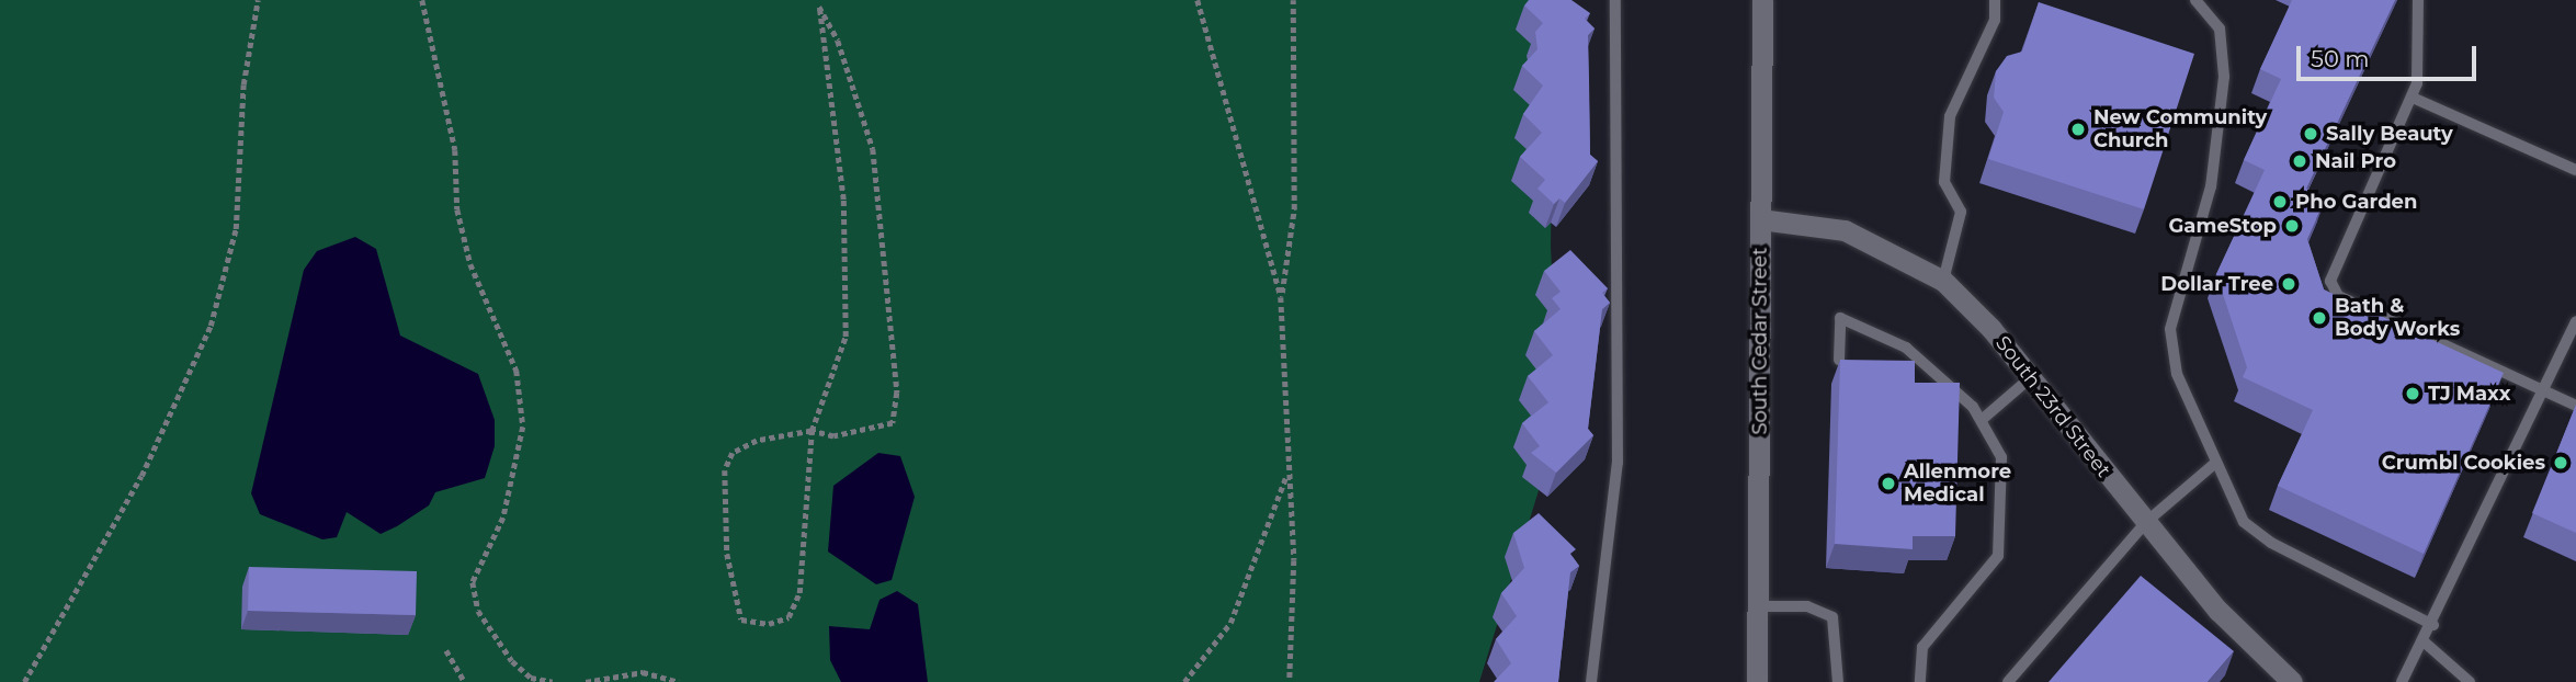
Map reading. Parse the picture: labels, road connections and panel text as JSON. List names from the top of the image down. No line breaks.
{"streets":{"street":["South Cedar Street","South 23rd Street"]},"crossings":[["South Cedar Street","South 23rd Street"]],"places":["New Community Church","Sally Beauty","Nail Pro","Pho Garden","GameStop","Dollar Tree","Bath & Body Works","TJ Maxx","Crumbl Cookies","Allenmore Medical"],"scale_bar":"50 m"}
